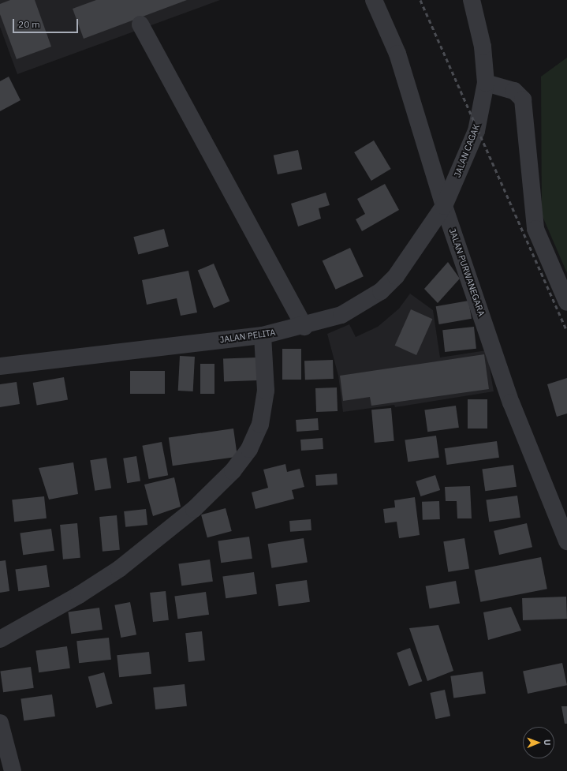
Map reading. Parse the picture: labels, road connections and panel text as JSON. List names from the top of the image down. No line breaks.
{"streets":{"street":["JALAN CAGAK","JALAN PURWANEGARA","JALAN PELITA"]},"crossings":[["JALAN CAGAK","JALAN PURWANEGARA"],["JALAN CAGAK","JALAN PELITA"],["JALAN PURWANEGARA","JALAN PELITA"]],"scale_bar":"20 m","north":"right"}
